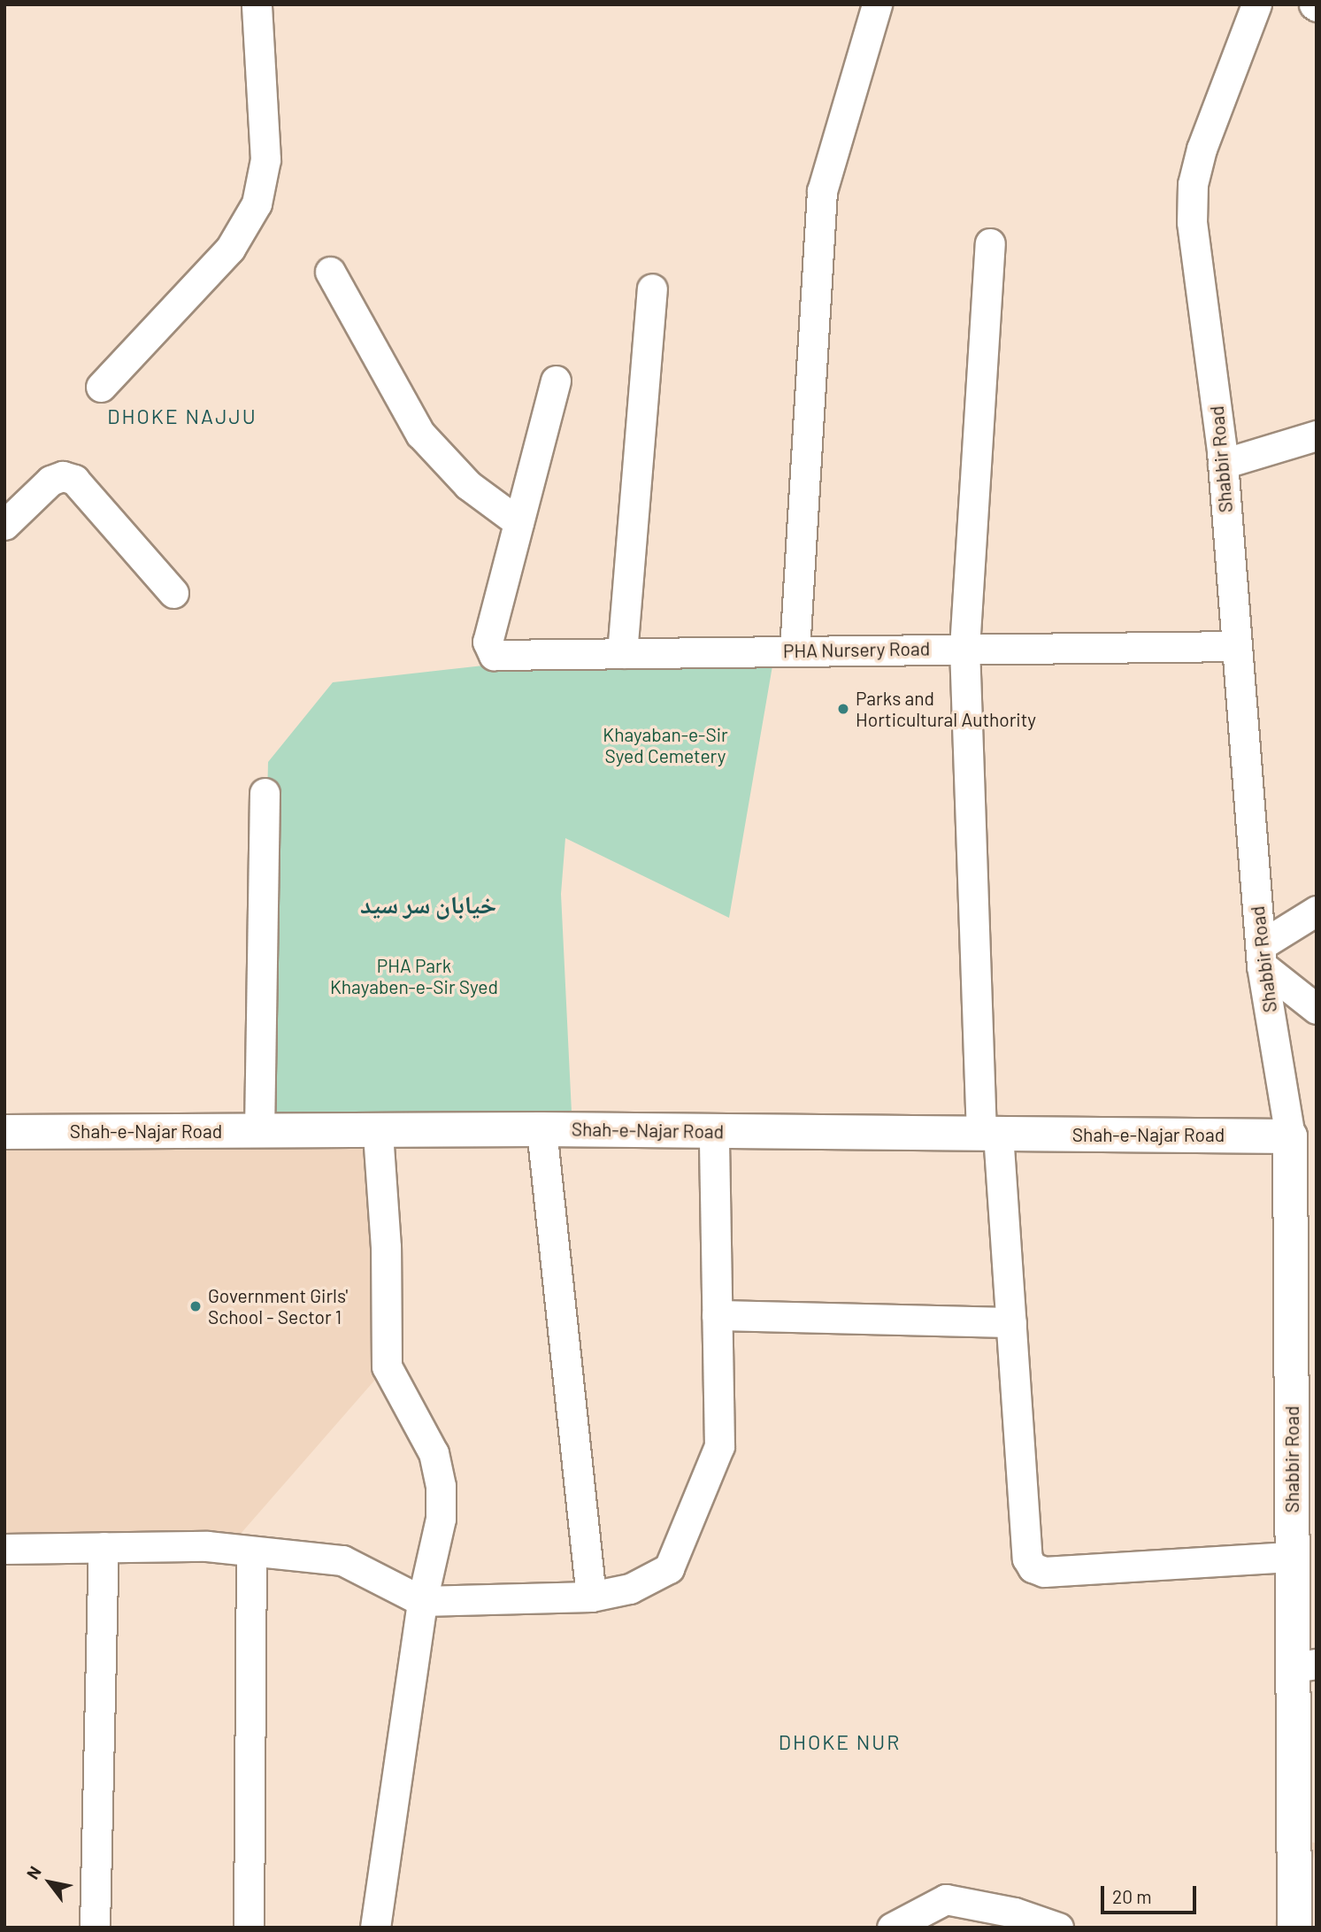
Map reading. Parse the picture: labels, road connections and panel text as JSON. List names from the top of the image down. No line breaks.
{"streets":{"street":["Shabbir Road","PHA Nursery Road","Shah-e-Najar Road"]},"crossings":[["Shabbir Road","PHA Nursery Road"],["Shabbir Road","Shah-e-Najar Road"]],"districts":["DHOKE NAJJU","خیابان سر سید","DHOKE NUR"],"parks":["Khayaban-e-Sir Syed Cemetery","PHA Park Khayaben-e-Sir Syed"],"places":["Parks and Horticultural Authority","Government Girls' School - Sector 1"],"scale_bar":"20 m","north":"top left"}
